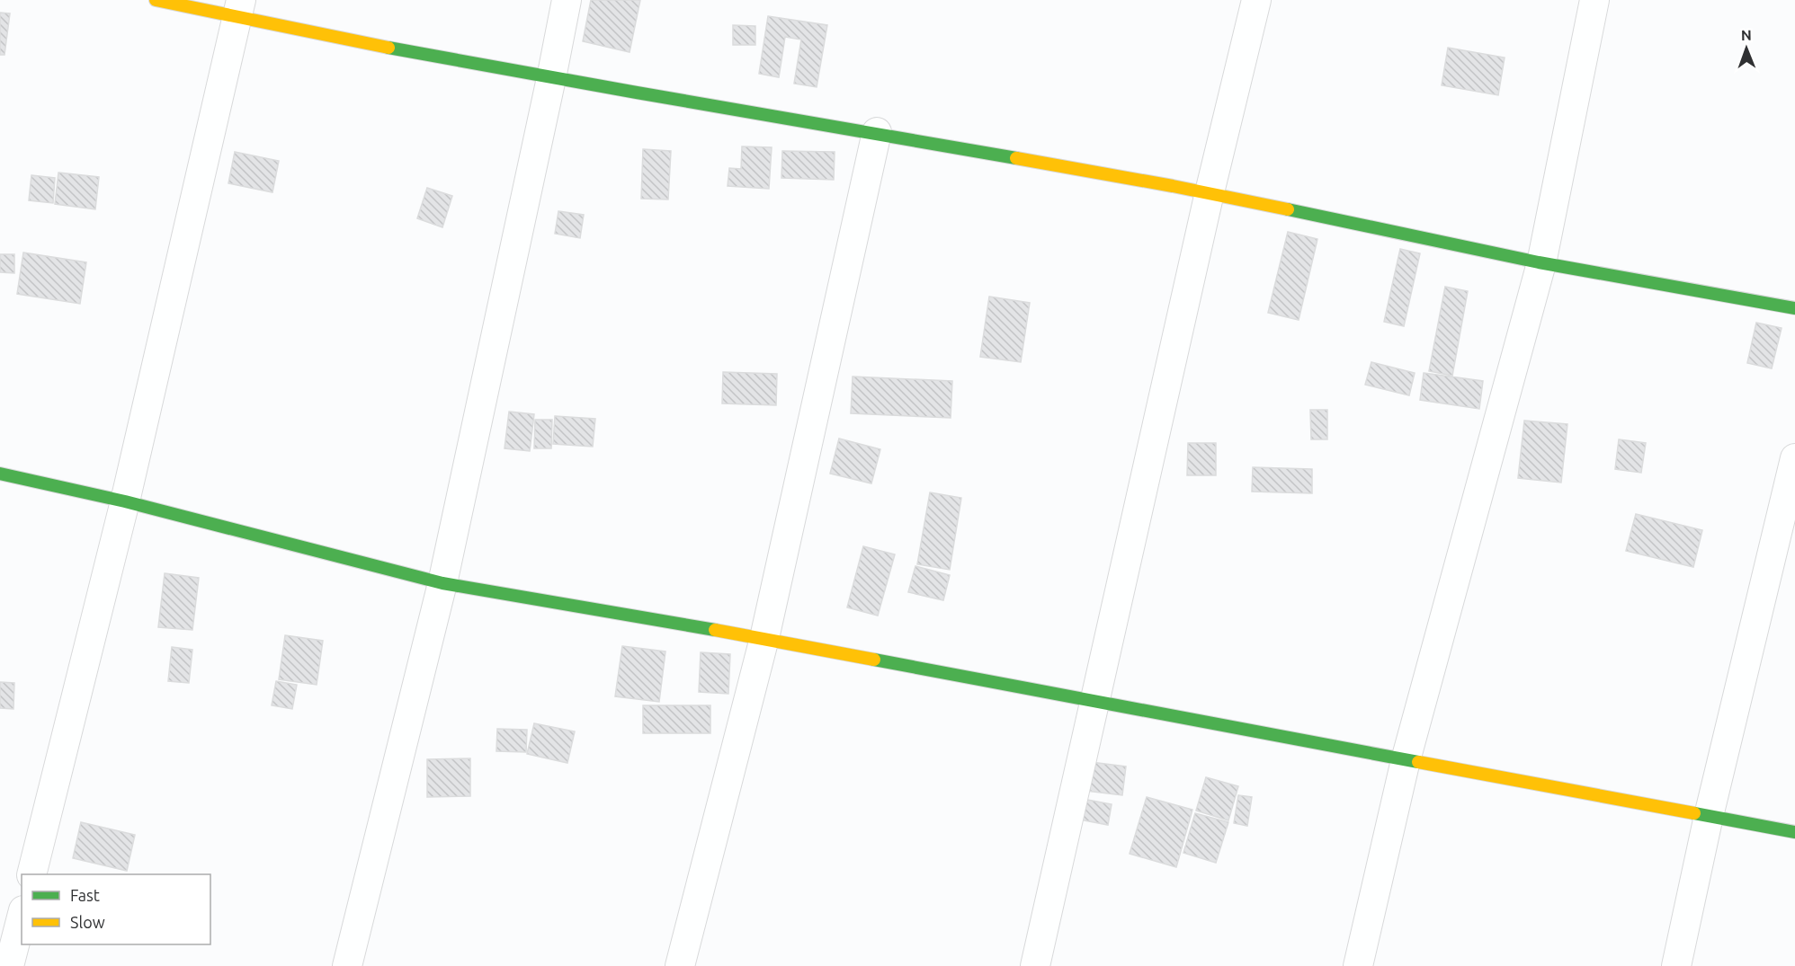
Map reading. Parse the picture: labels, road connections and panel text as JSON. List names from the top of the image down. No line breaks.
{"legend":["Fast","Slow"],"north":"top"}
